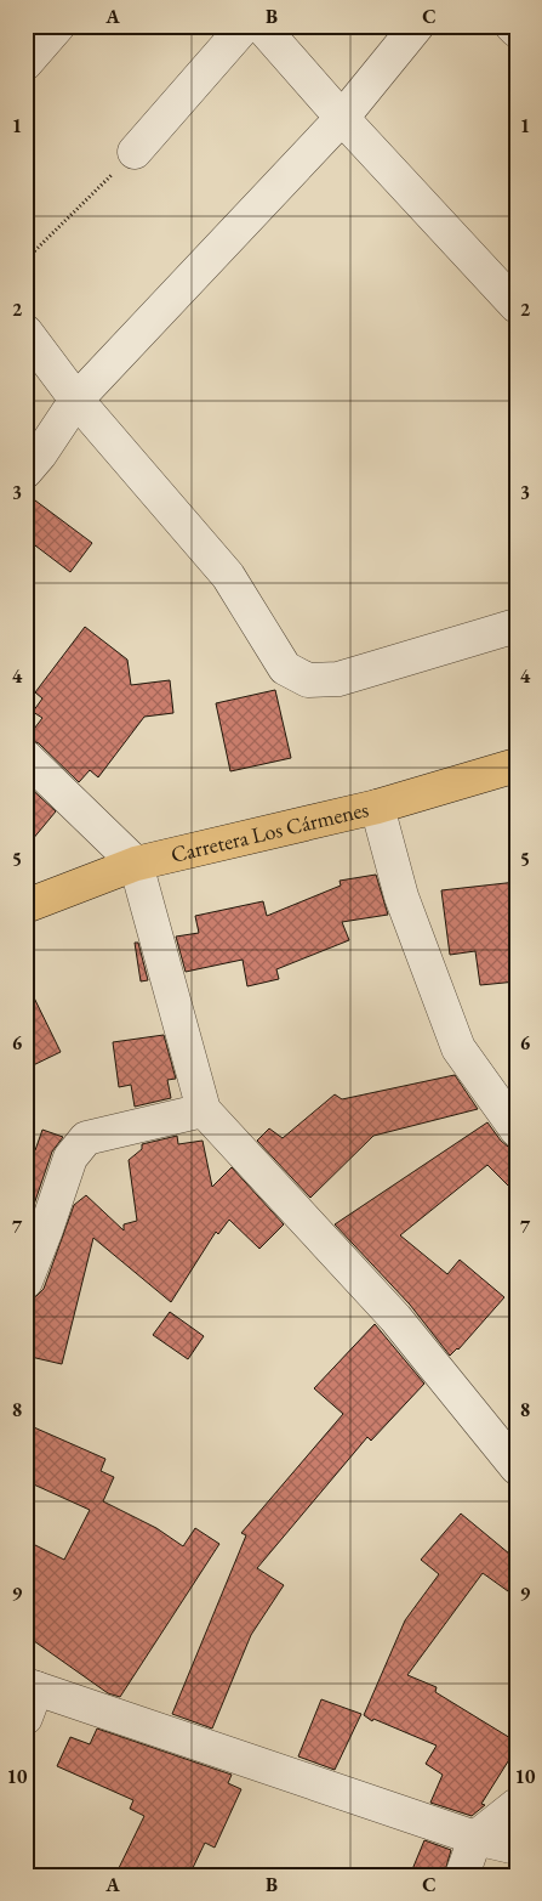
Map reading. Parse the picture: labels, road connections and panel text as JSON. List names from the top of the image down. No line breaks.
{"streets":{"main road":["Carretera Los Cármenes"]},"grid":{"columns":["A","B","C"],"rows":["1","2","3","4","5","6","7","8","9","10"]}}
